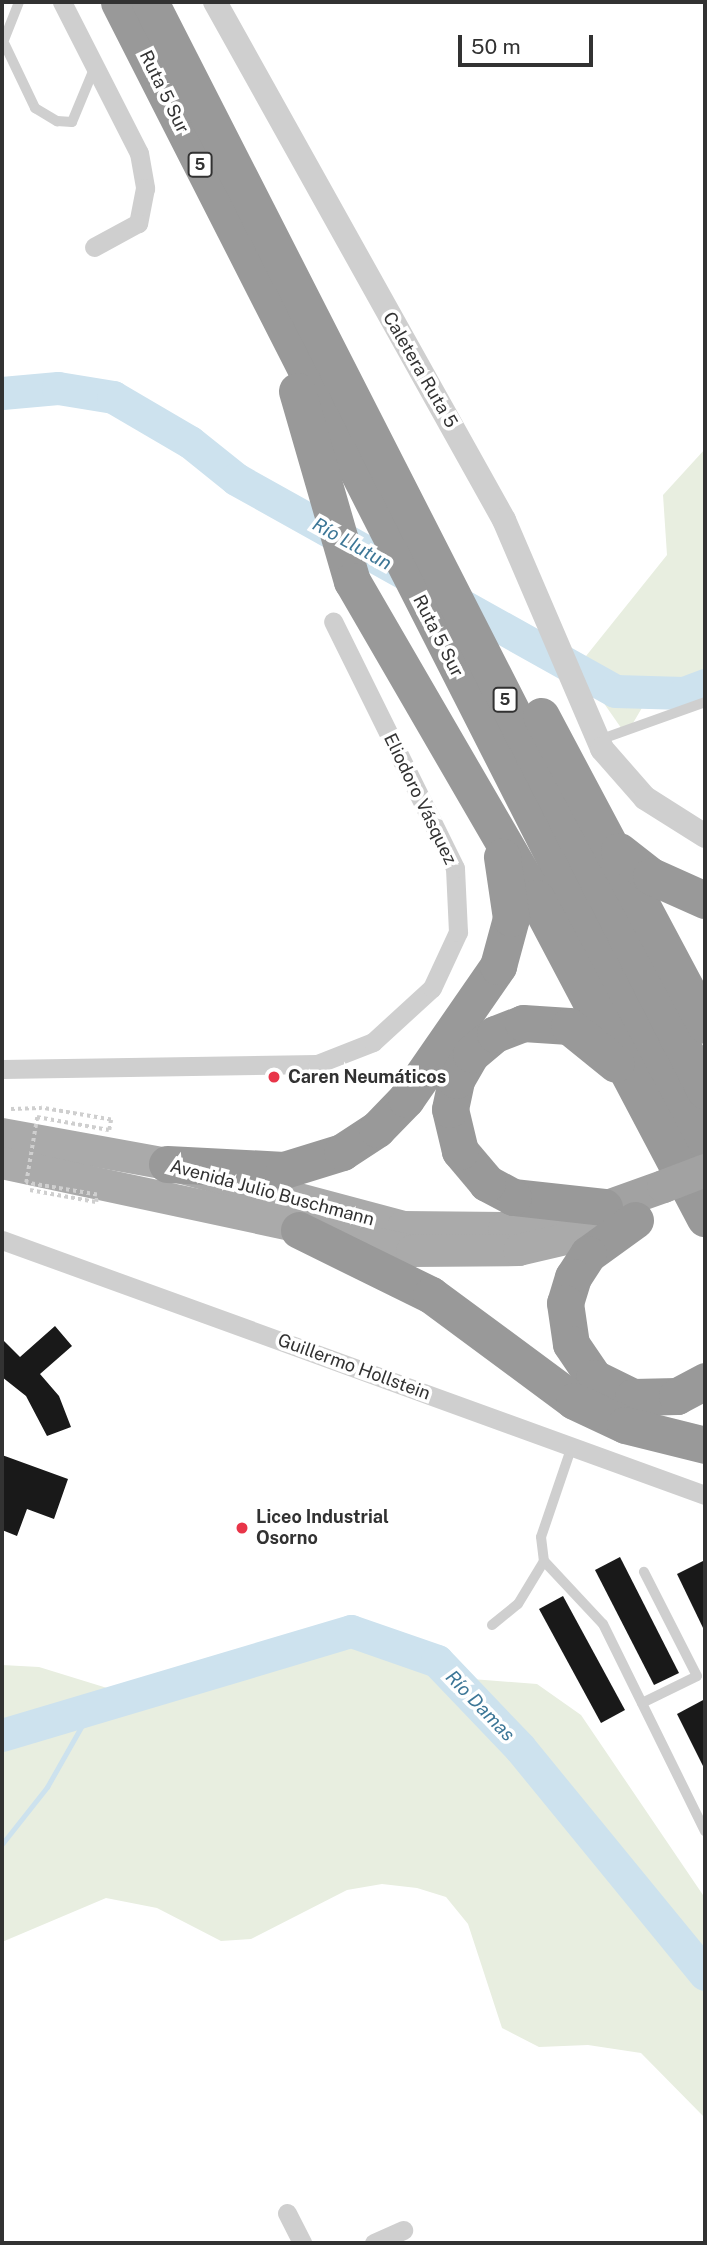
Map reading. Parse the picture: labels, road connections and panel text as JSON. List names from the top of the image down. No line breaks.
{"streets":{"highway":["Ruta 5 Sur","5","Avenida Julio Buschmann"],"street":["Caletera Ruta 5","Eliodoro Vásquez","Guillermo Hollstein"]},"water":["Río Llutun","Río Damas"],"places":["Caren Neumáticos","Liceo Industrial Osorno"],"scale_bar":"50 m"}
